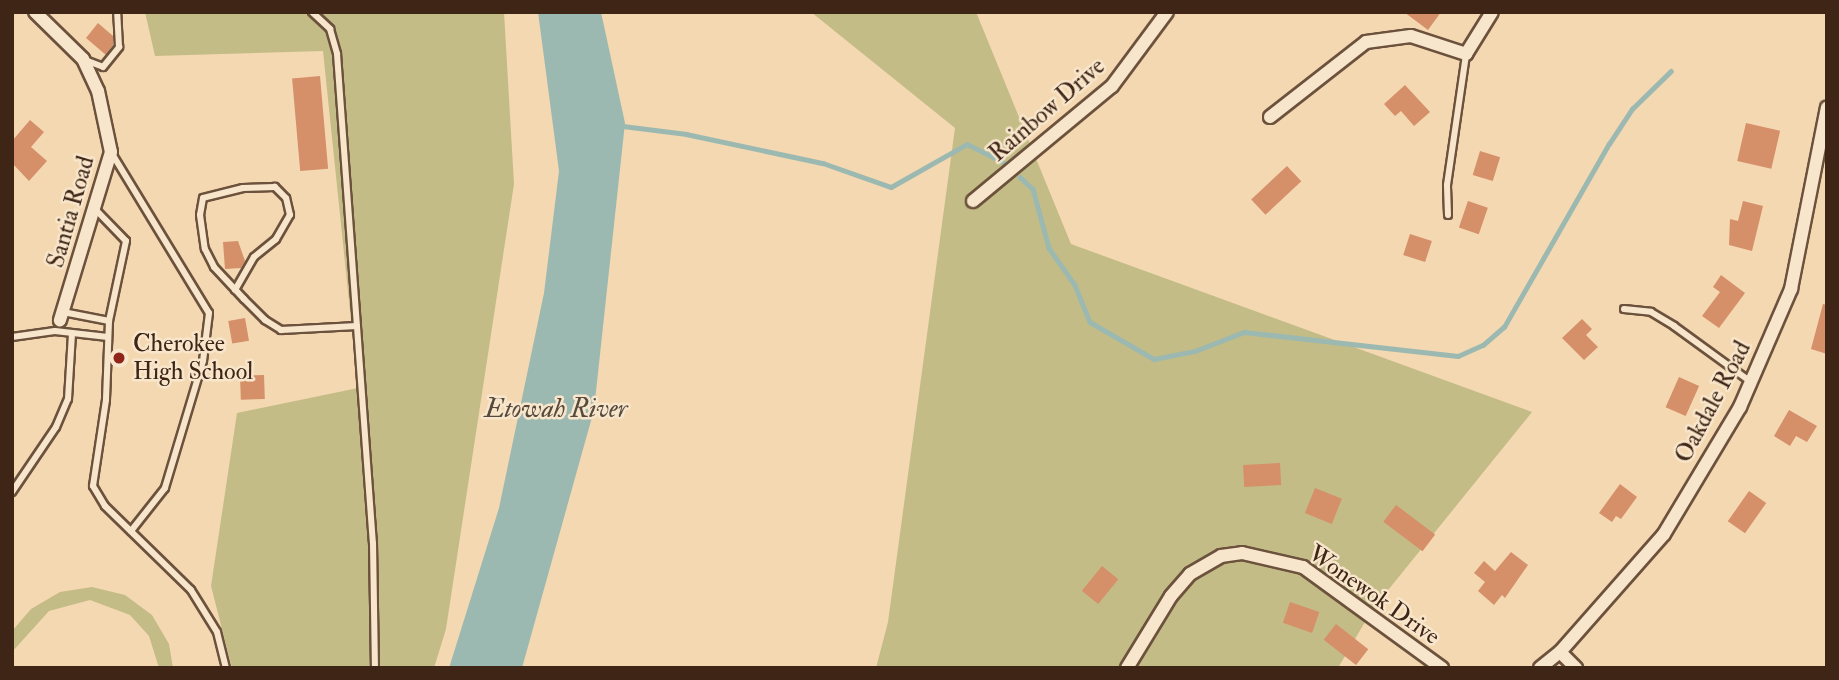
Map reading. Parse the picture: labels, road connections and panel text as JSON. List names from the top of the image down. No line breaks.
{"streets":{"street":["Rainbow Drive","Santia Road","Oakdale Road","Wonewok Drive"]},"water":["Etowah River"],"places":["Cherokee High School"]}
